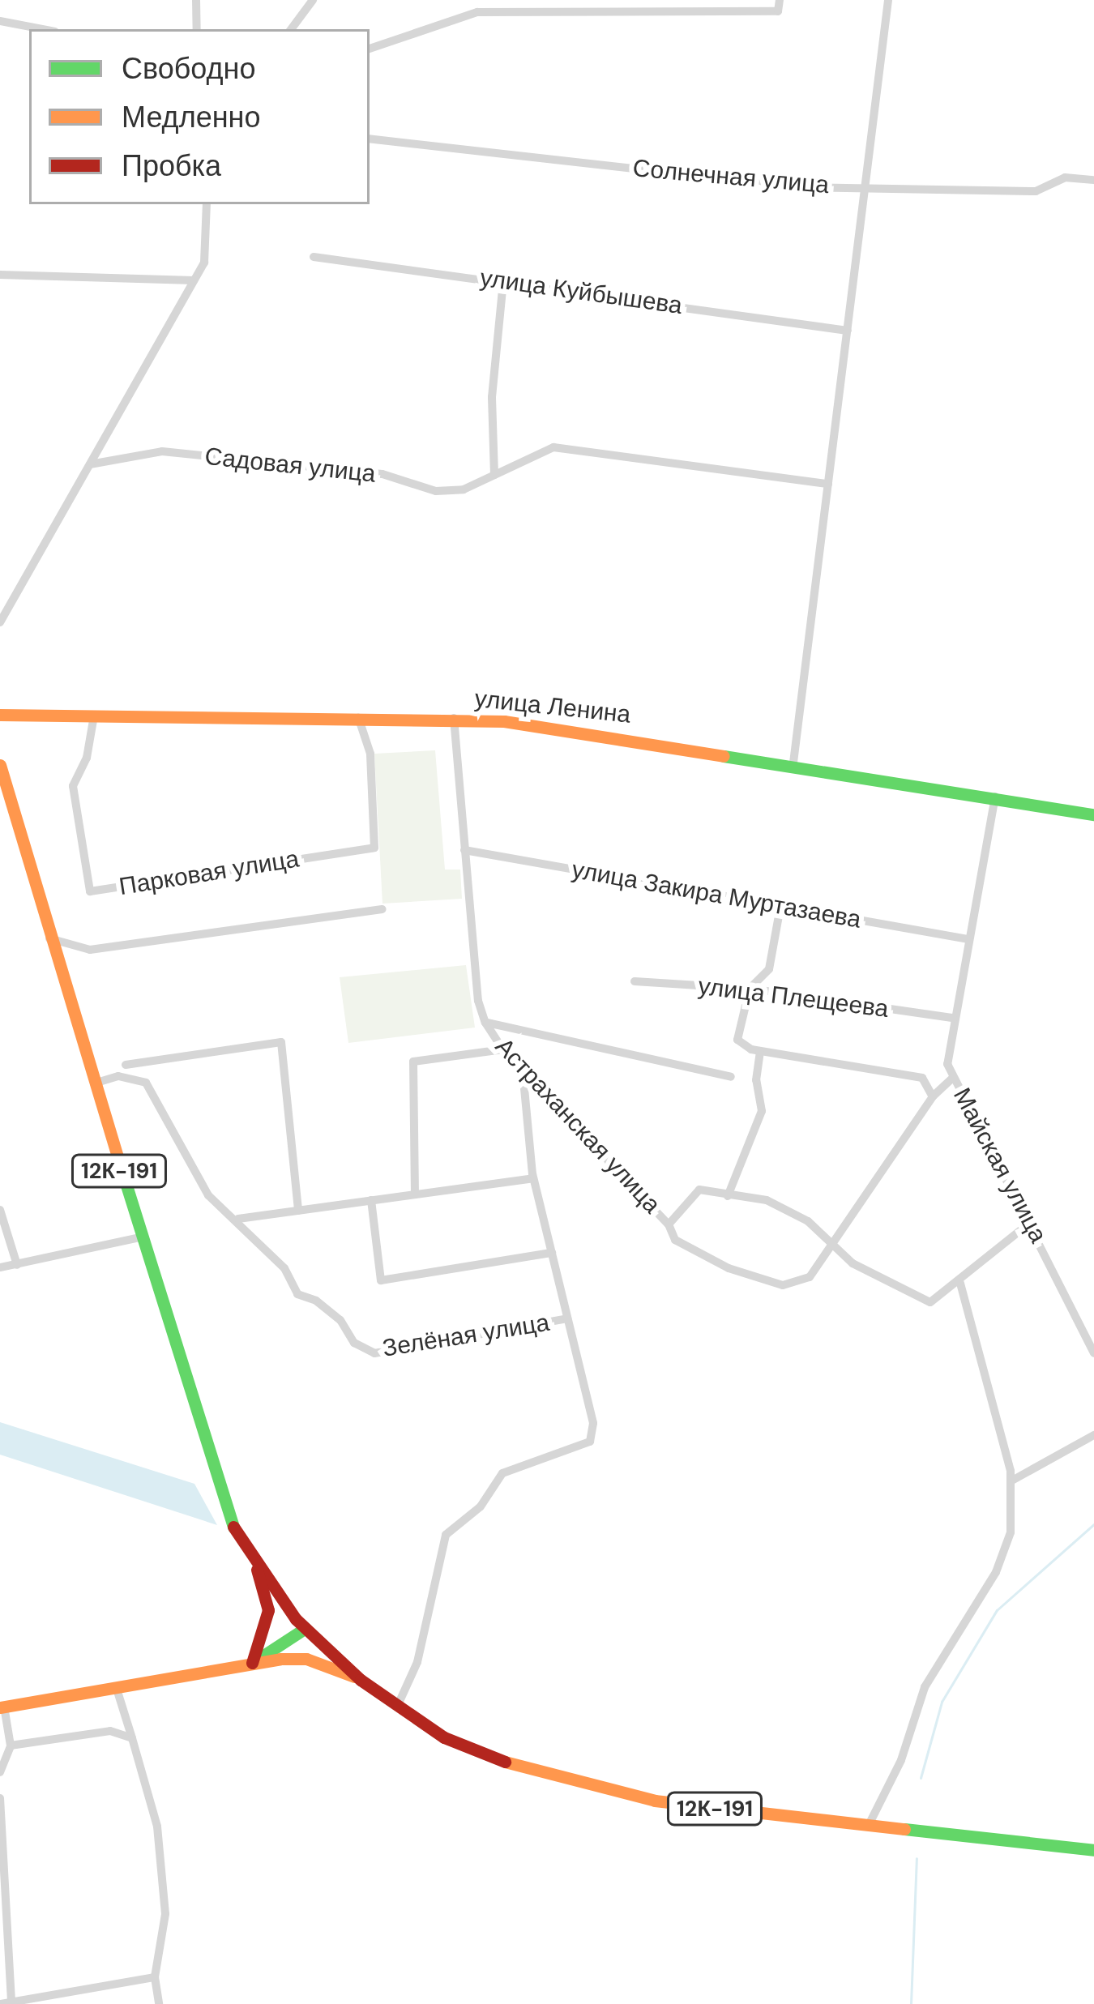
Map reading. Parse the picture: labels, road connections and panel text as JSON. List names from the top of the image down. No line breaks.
{"streets":{"main road":["улица Ленина","12К-191"],"street":["Солнечная улица","улица Куйбышева","Садовая улица","Парковая улица","улица Закира Муртазаева","улица Плещеева","Астраханская улица","Майская улица","Зелёная улица"]},"crossings":[["улица Ленина","Парковая улица"],["улица Ленина","Астраханская улица"],["улица Ленина","Майская улица"],["улица Закира Муртазаева","Астраханская улица"],["улица Закира Муртазаева","Майская улица"],["улица Плещеева","Майская улица"],["Астраханская улица","Майская улица"],["12К-191","Зелёная улица"]],"legend":["Свободно","Медленно","Пробка"]}
